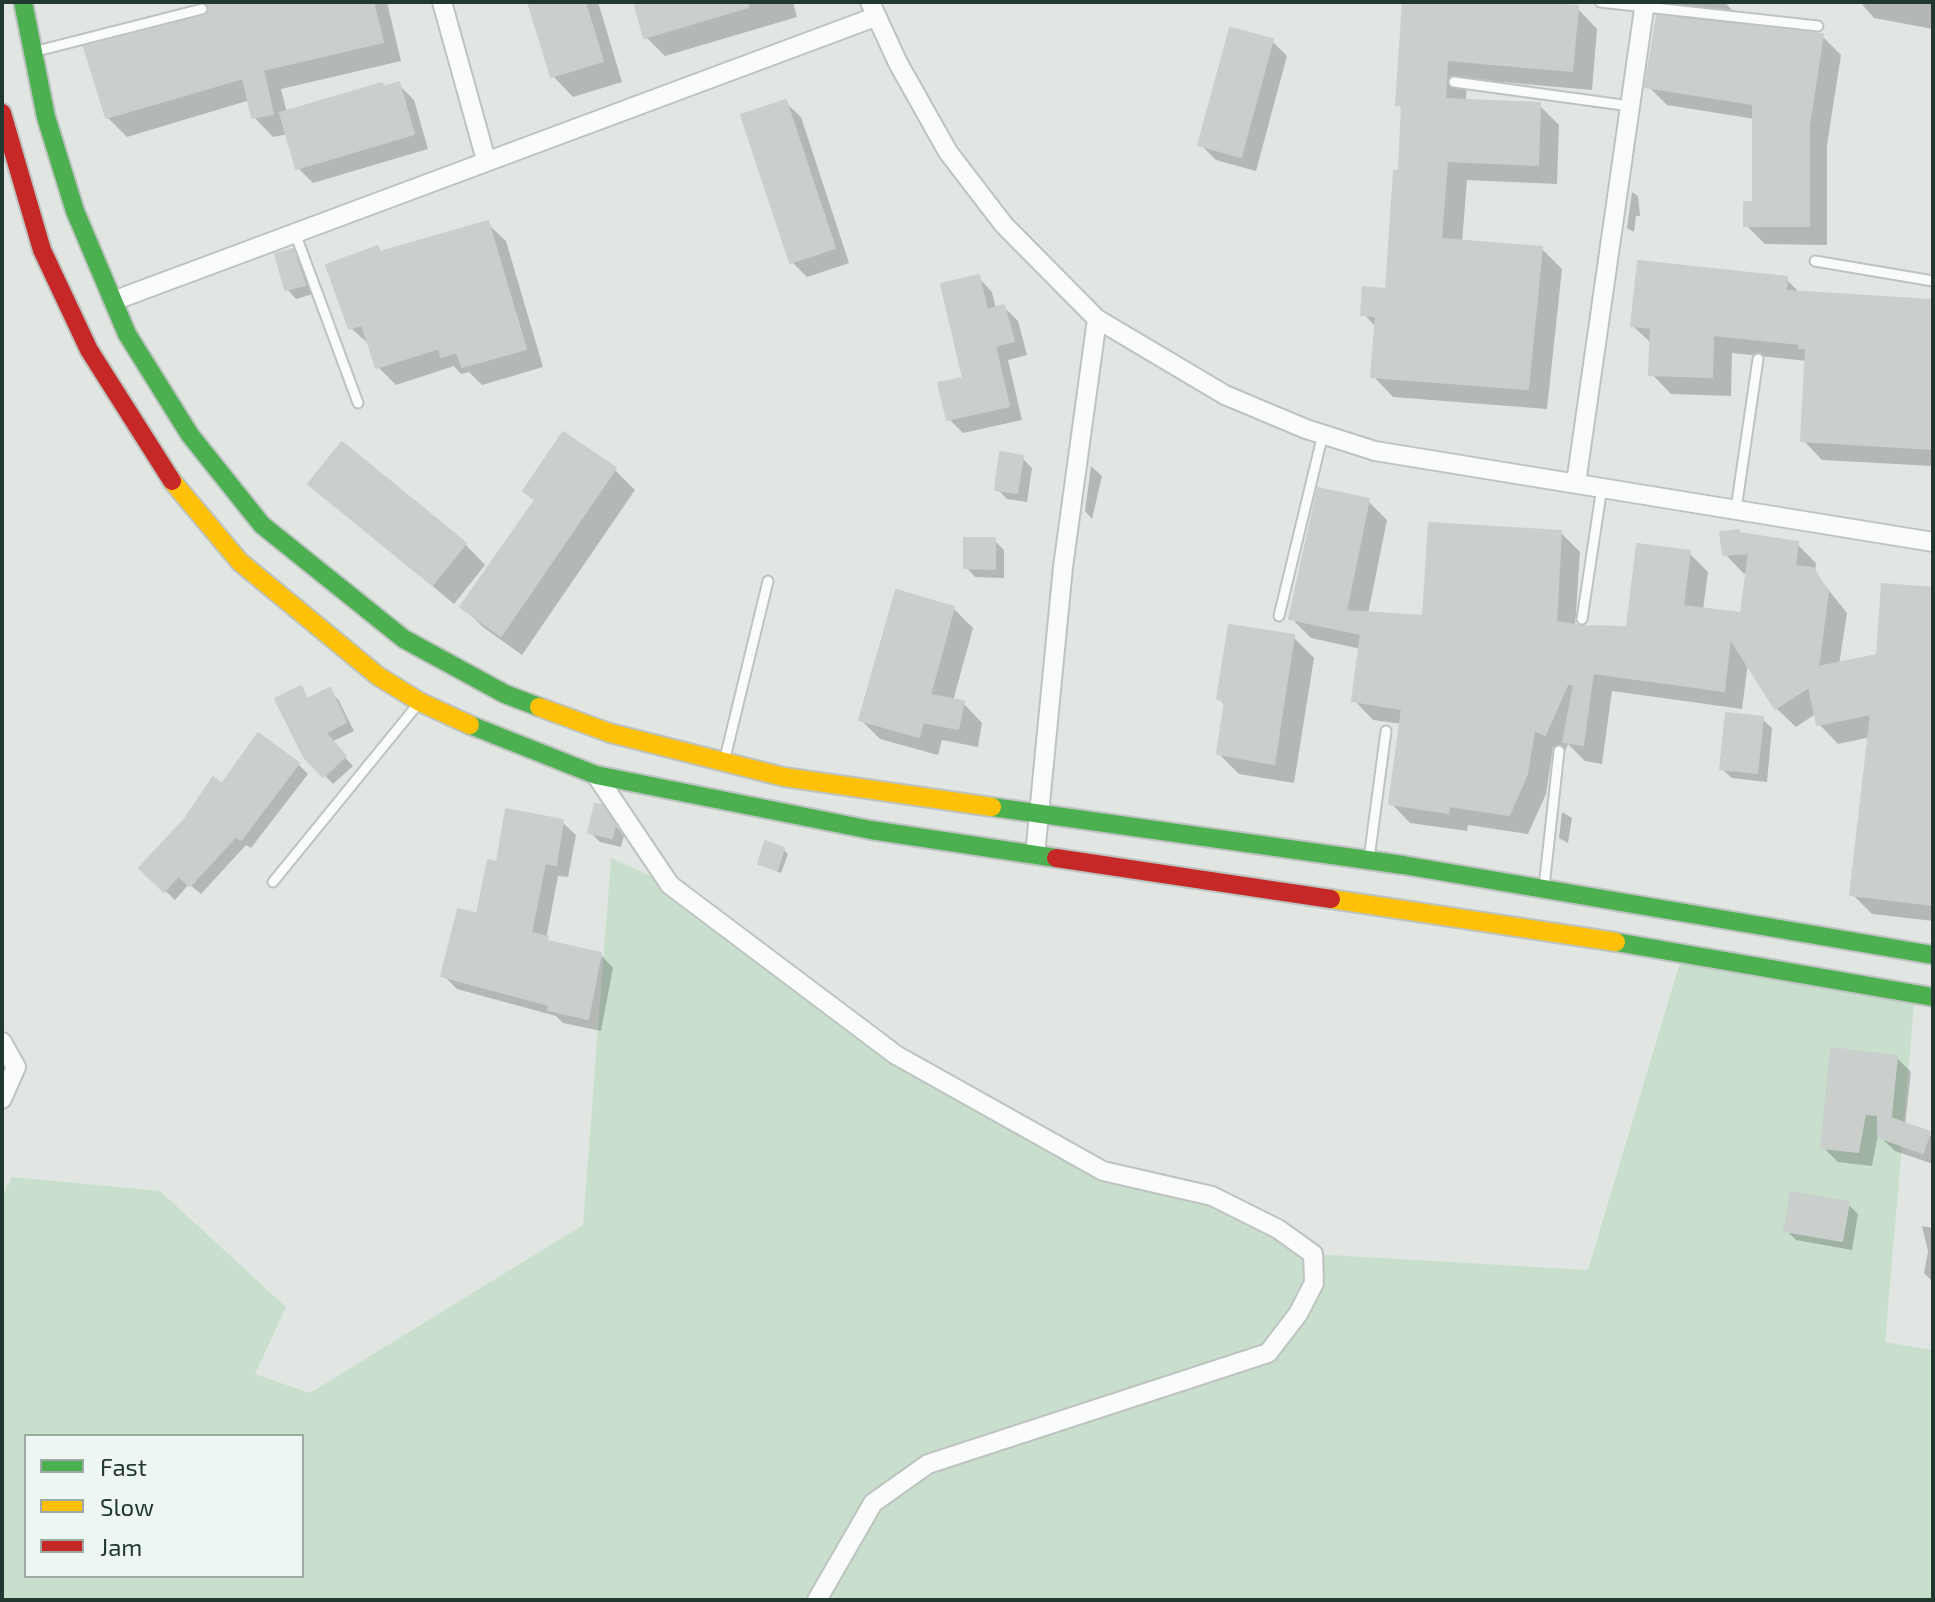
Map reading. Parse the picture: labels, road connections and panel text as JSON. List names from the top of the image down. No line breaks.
{"legend":["Fast","Slow","Jam"]}
